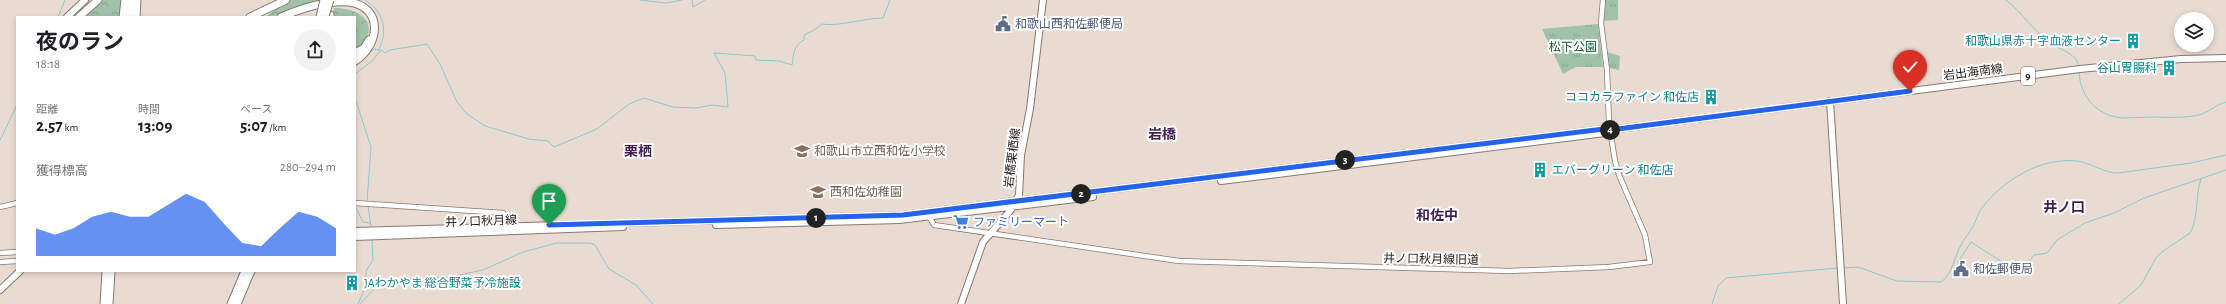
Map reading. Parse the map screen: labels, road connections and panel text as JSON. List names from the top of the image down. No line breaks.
{"streets":{"main road":["岩出海南線","9","岩橋栗栖線","井ノ口秋月線"],"street":["井ノ口秋月線旧道"]},"crossings":[["岩出海南線","井ノ口秋月線"],["岩橋栗栖線","井ノ口秋月線"],["井ノ口秋月線","井ノ口秋月線旧道"]],"districts":["岩橋","栗栖","井ノ口","和佐中"],"parks":["松下公園"],"places":{"public building":["和歌山西和佐郵便局","和佐郵便局"],"building":["和歌山県赤十字血液センター","谷山胃腸科","ココカラファイン 和佐店","エバーグリーン 和佐店","JAわかやま 総合野菜予冷施設"],"school or university":["和歌山市立西和佐小学校","西和佐幼稚園"],"supermarket":["ファミリーマート"]},"page":{"heading":["夜のラン","18:18"],"stats":[["距離","2.57 km"],["時間","13:09"],["ペース","5:07 /km"]],"pins":["4","3","2","1"],"chart":["獲得標高","280–294 m"]}}
